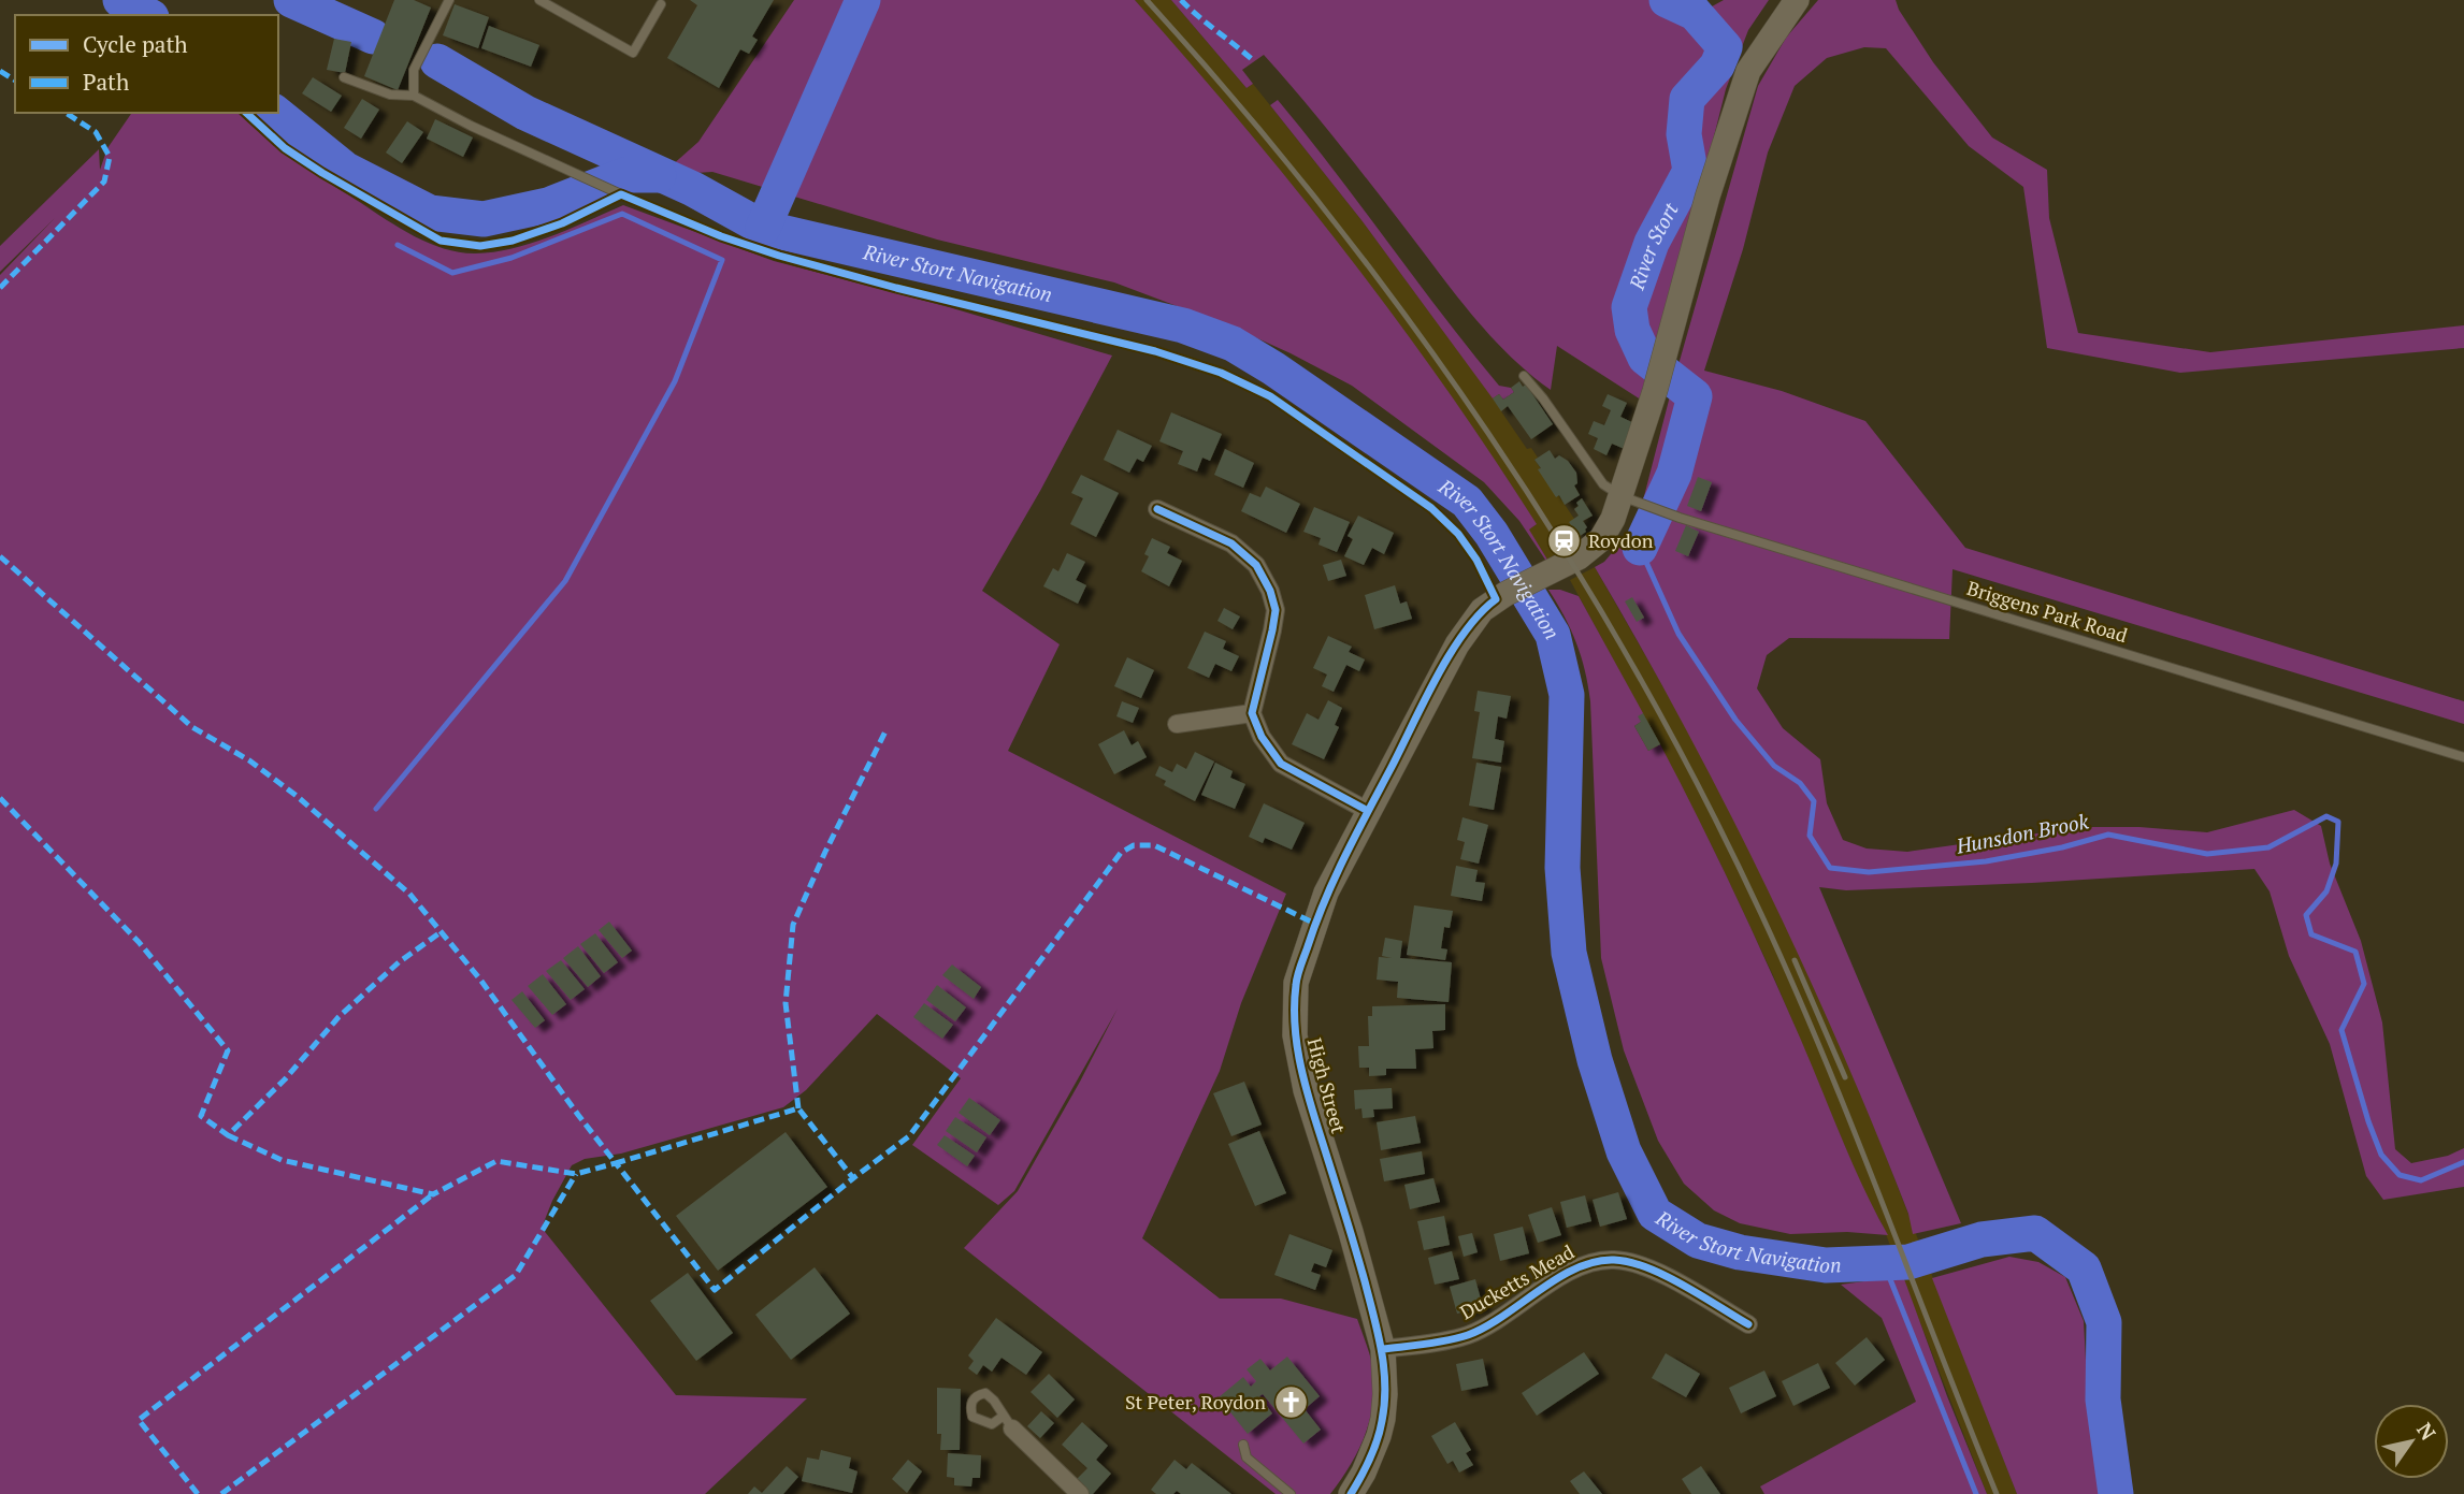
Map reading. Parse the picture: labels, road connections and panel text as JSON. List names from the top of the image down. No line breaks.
{"streets":{"main road":["High Street"],"street":["Ducketts Mead"],"lane":["Briggens Park Road"]},"crossings":[["High Street","Ducketts Mead"]],"water":["River Stort","River Stort Navigation","Hunsdon Brook"],"places":{"station":["Roydon"],"church":["St Peter, Roydon"]},"legend":["Cycle path","Path"],"north":"top right"}
